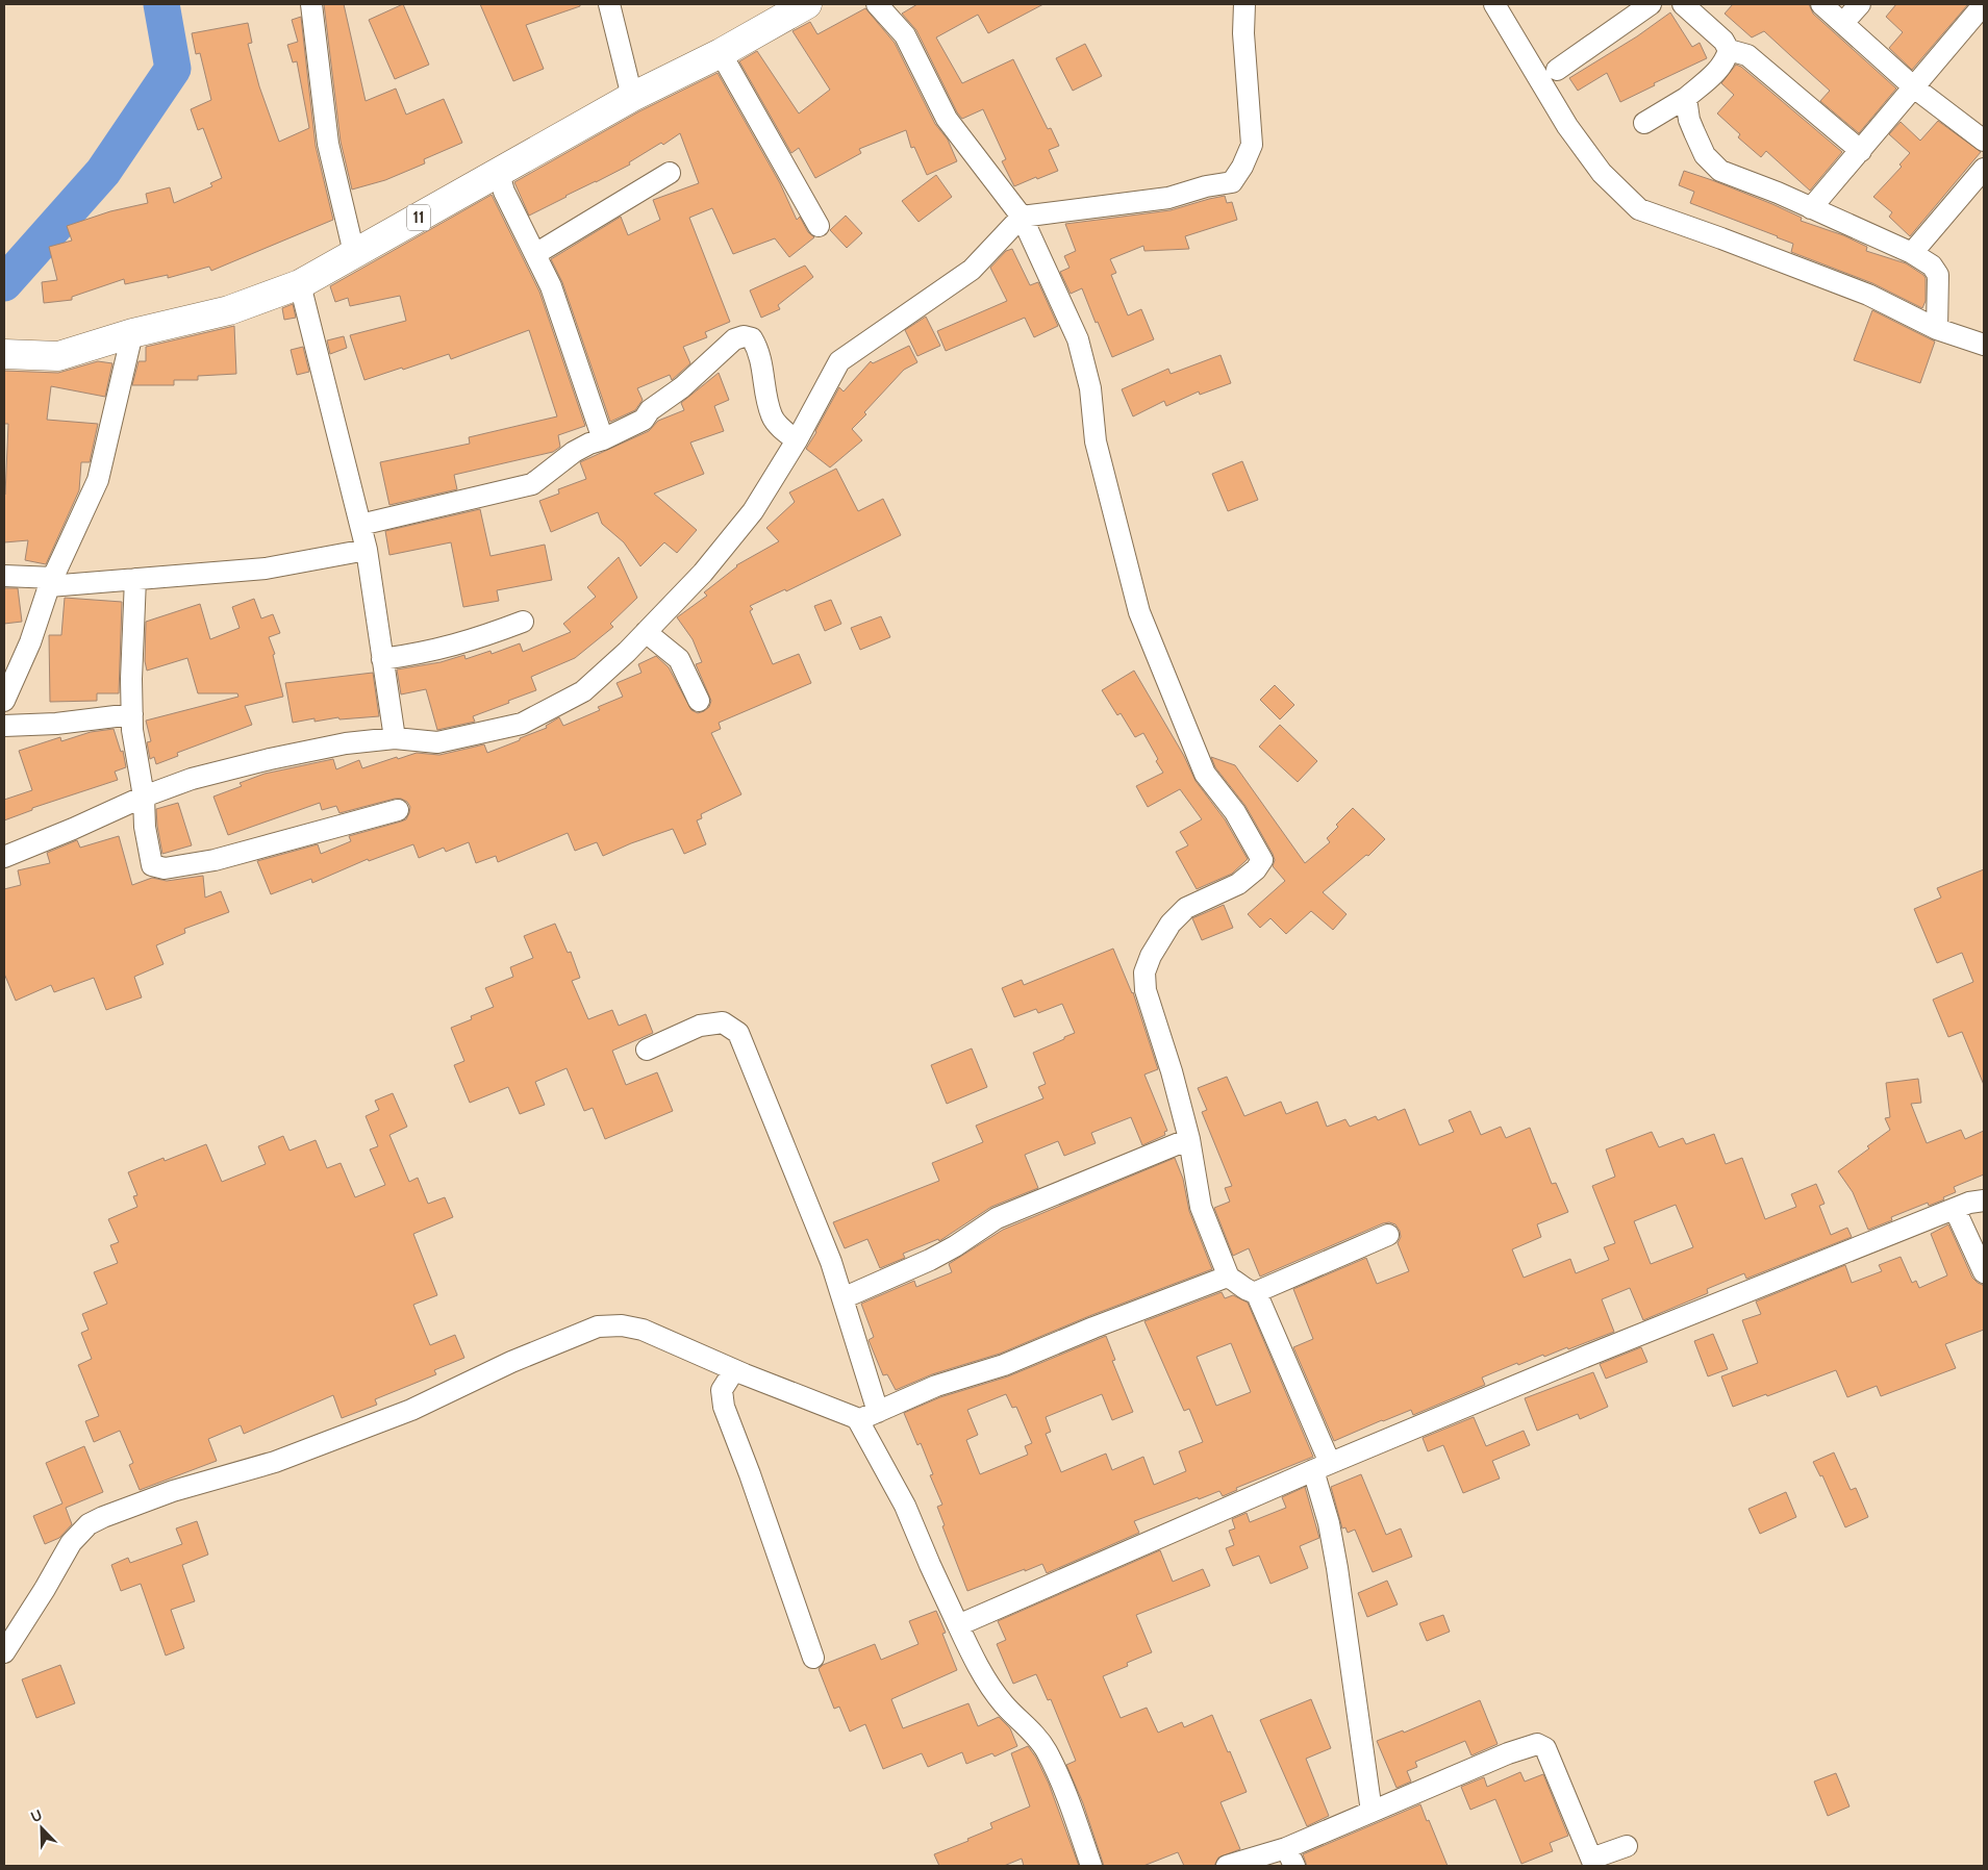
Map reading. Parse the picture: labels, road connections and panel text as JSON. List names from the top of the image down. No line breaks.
{"streets":{"highway":["11"]},"north":"top left"}
